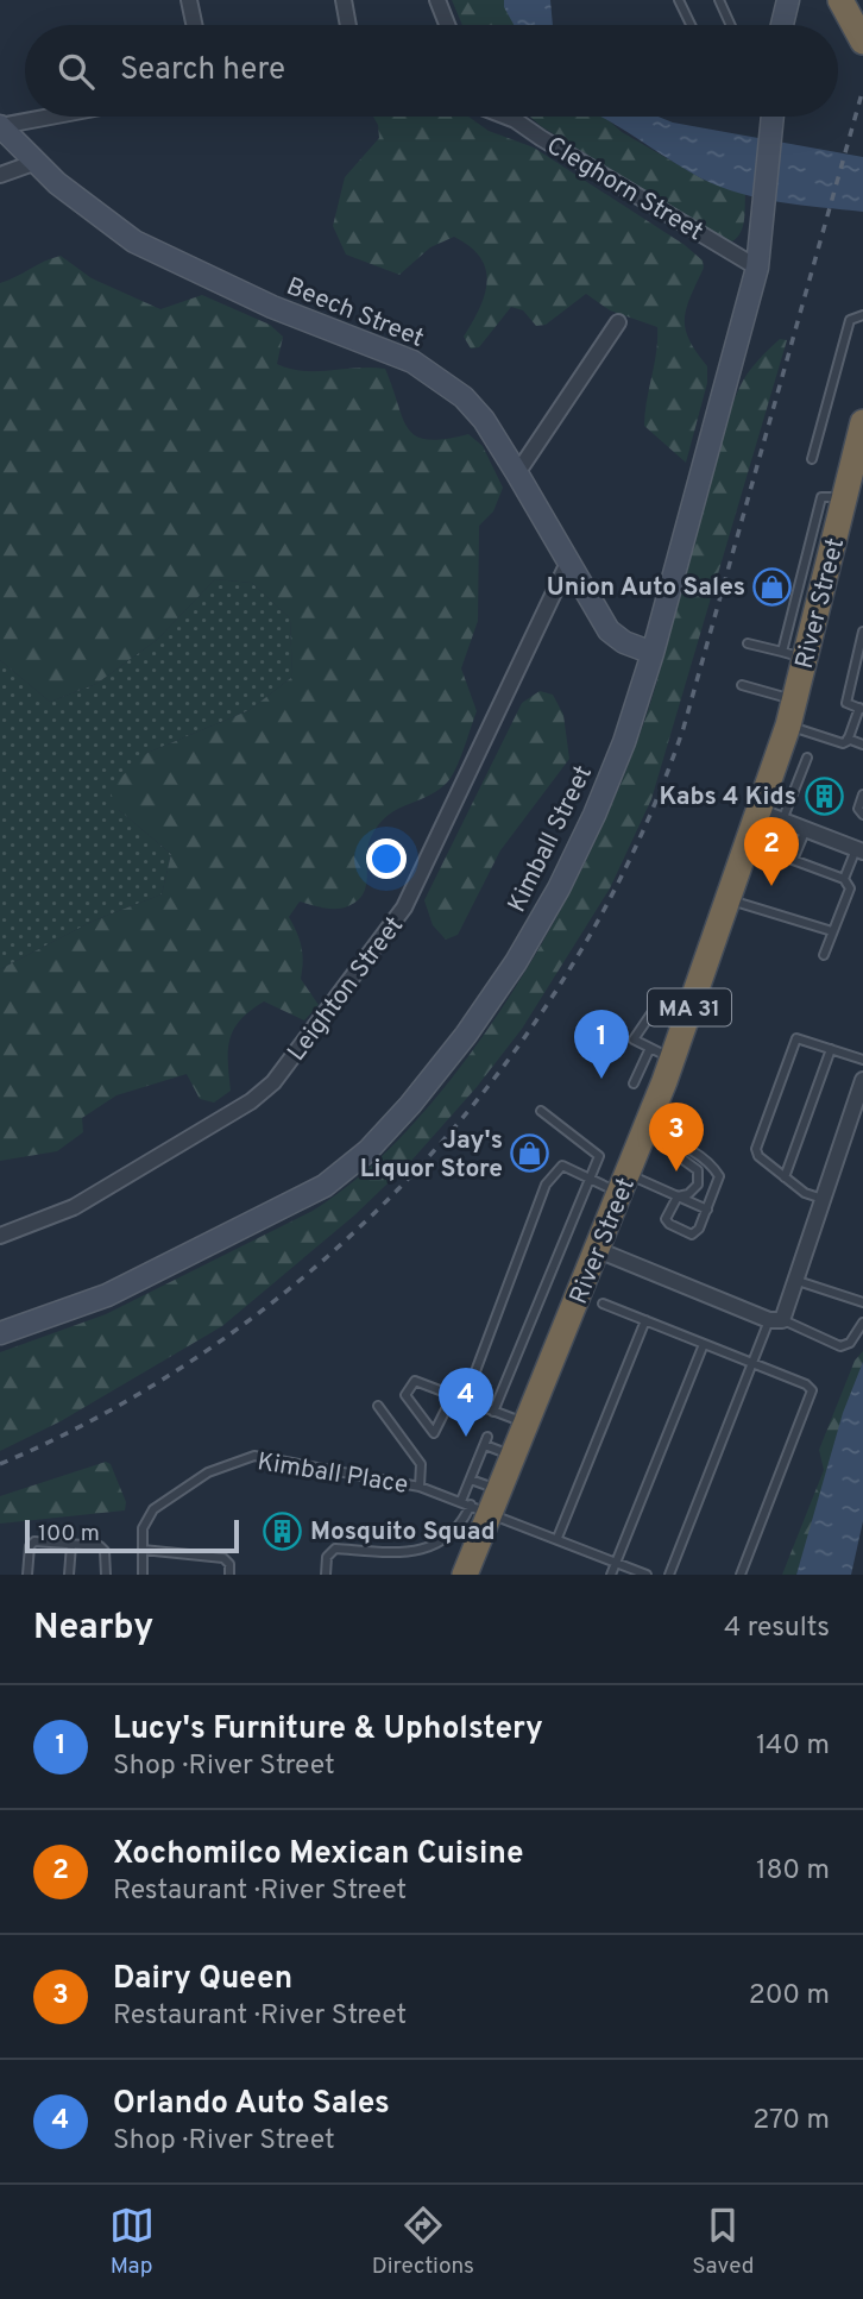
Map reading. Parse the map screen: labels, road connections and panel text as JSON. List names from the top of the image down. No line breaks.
{"streets":{"highway":["River Street","MA 31"],"main road":["Beech Street","Kimball Street"],"street":["Cleghorn Street","Leighton Street"],"lane":["Kimball Place"]},"crossings":[["Cleghorn Street","Kimball Street"],["Beech Street","Kimball Street"],["Beech Street","Leighton Street"],["River Street","Kimball Place"]],"places":{"shop":["Union Auto Sales","Jay's Liquor Store"],"building":["Kabs 4 Kids","Mosquito Squad"]},"scale_bar":"100 m","page":{"search":"Search here","pins":["2","1","3","4"],"scale":"100 m","heading":["Nearby","4 results"],"list":[{"mark":"1","name":"Lucy's Furniture & Upholstery","note":"Shop · River Street","value":"140 m"},{"mark":"2","name":"Xochomilco Mexican Cuisine","note":"Restaurant · River Street","value":"180 m"},{"mark":"3","name":"Dairy Queen","note":"Restaurant · River Street","value":"200 m"},{"mark":"4","name":"Orlando Auto Sales","note":"Shop · River Street","value":"270 m"}],"nav":["Map","Directions","Saved"]}}
